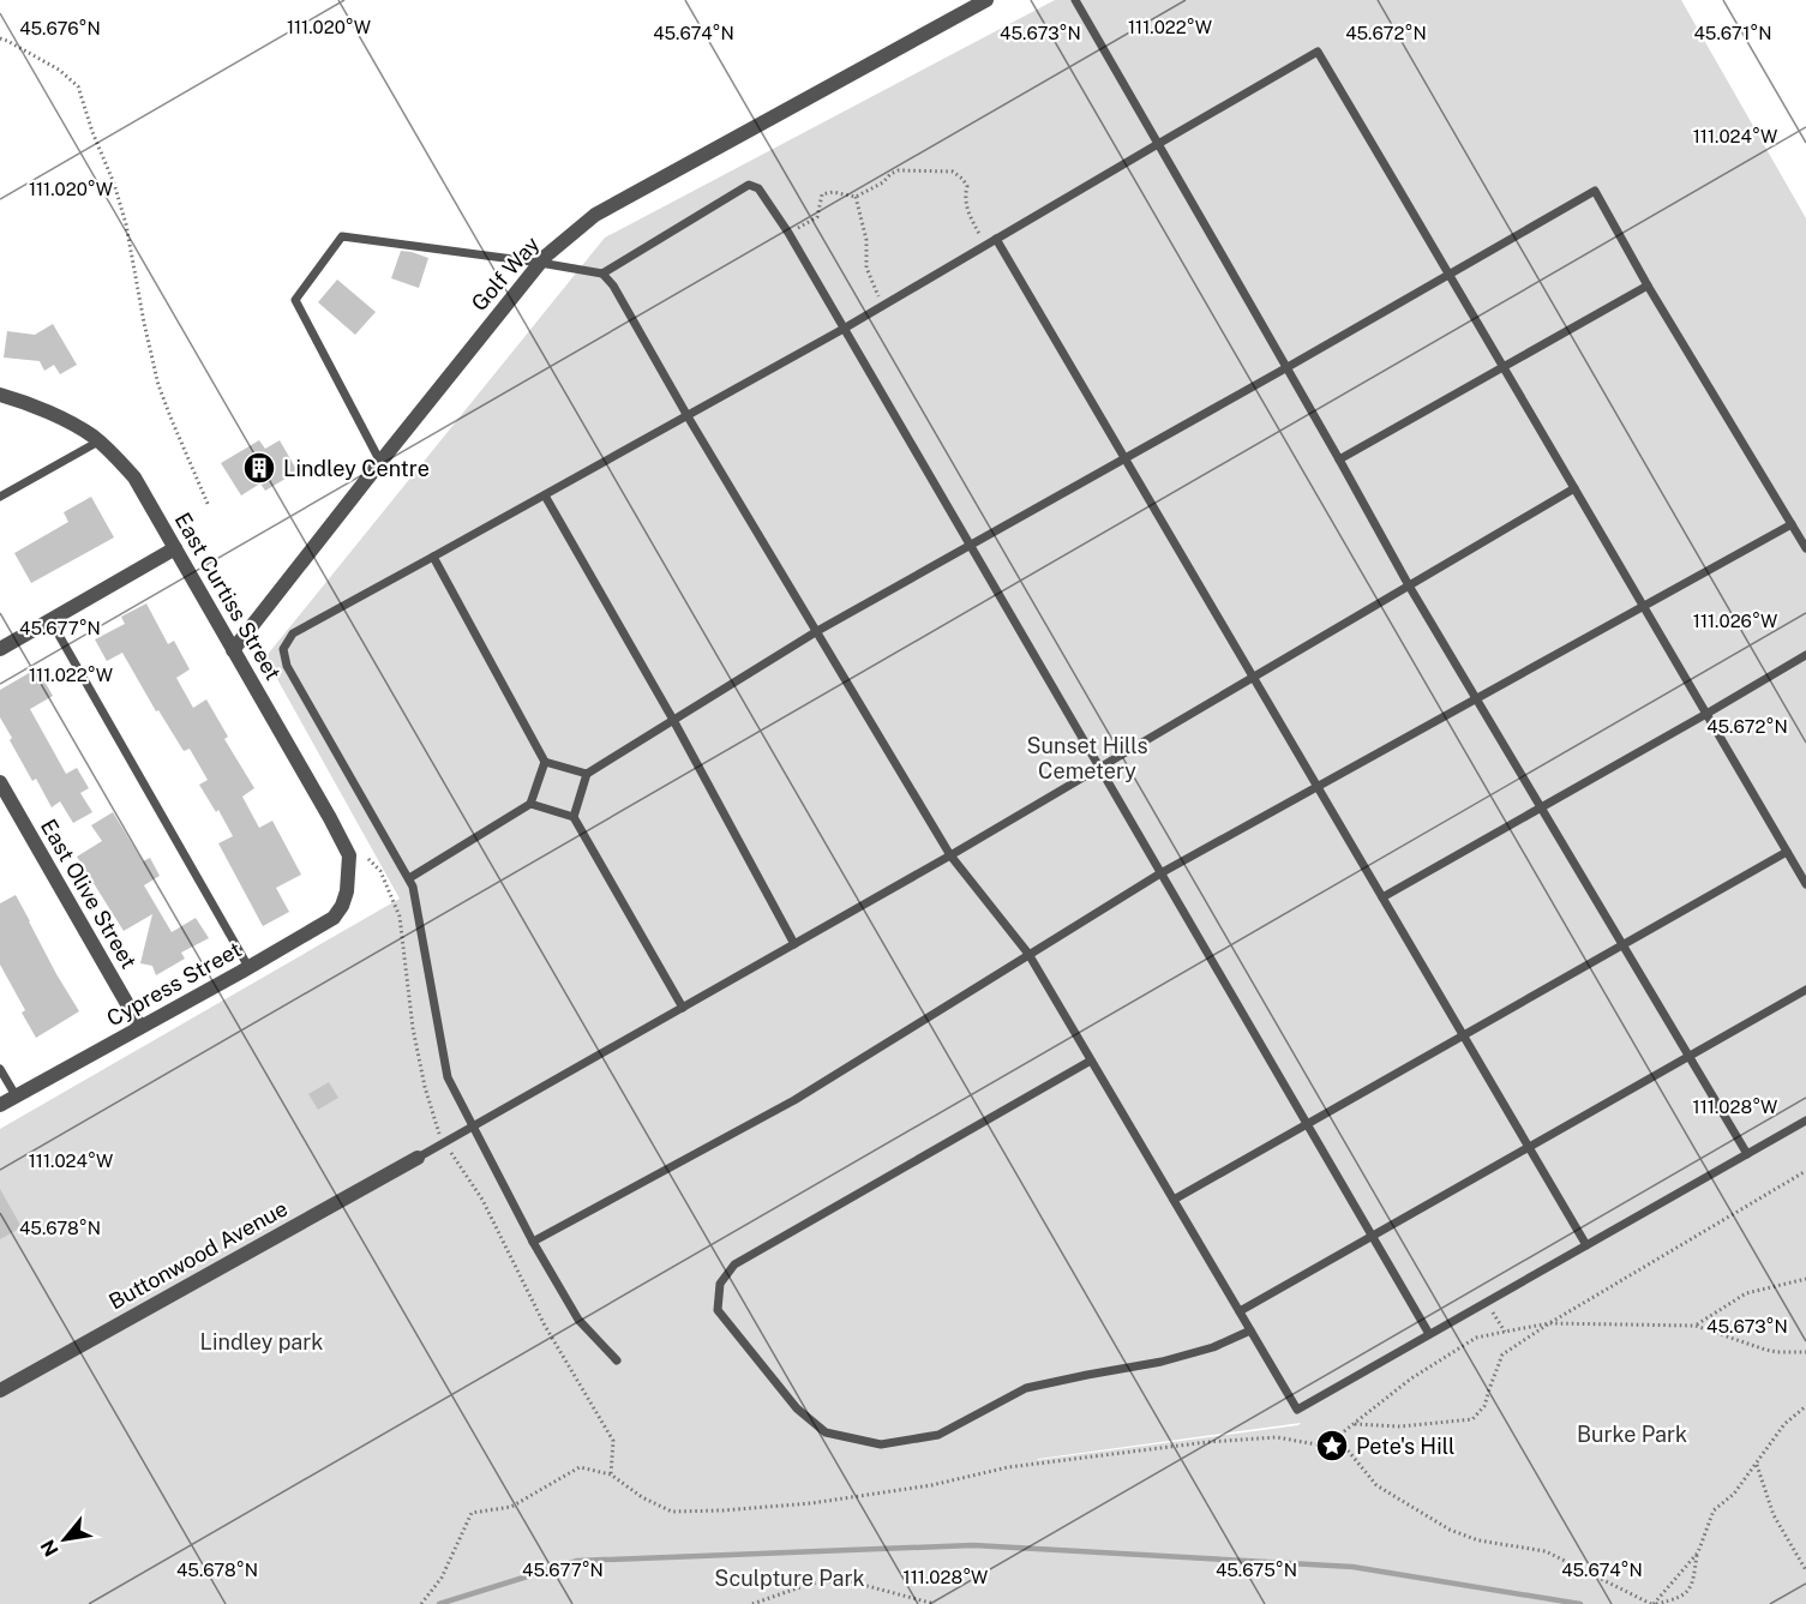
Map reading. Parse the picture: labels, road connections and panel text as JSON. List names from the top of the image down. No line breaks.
{"streets":{"street":["Golf Way","East Curtiss Street","East Olive Street","Cypress Street","Buttonwood Avenue"]},"crossings":[["Golf Way","East Curtiss Street"],["East Curtiss Street","Cypress Street"],["East Olive Street","Cypress Street"]],"parks":["Sunset Hills Cemetery","Lindley park","Burke Park","Sculpture Park"],"places":{"building":["Lindley Centre"],"place":["Pete's Hill"]},"north":"bottom left","coordinates":["111.020°W","111.022°W","45.676°N","45.673°N","45.672°N","45.674°N","45.671°N","111.024°W","111.026°W","45.677°N","111.028°W","45.678°N","45.675°N"]}
